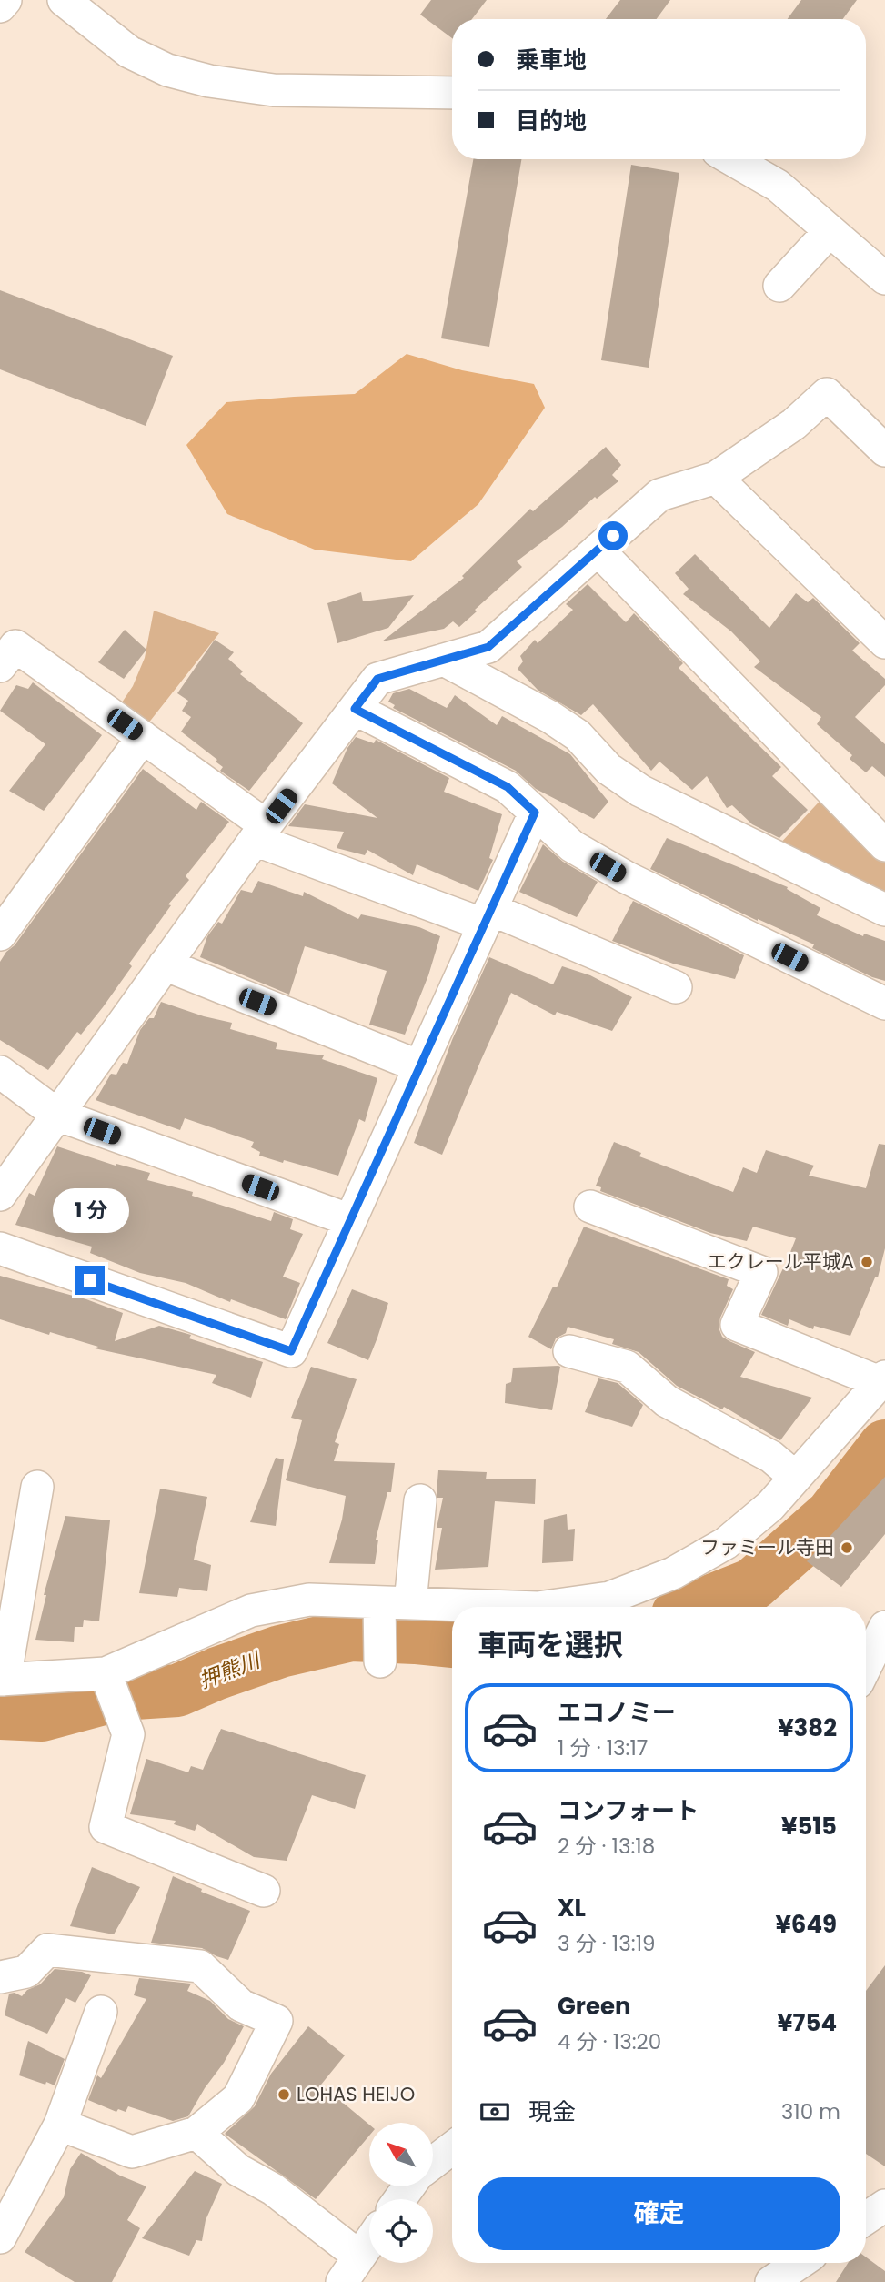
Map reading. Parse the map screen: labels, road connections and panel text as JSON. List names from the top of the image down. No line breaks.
{"water":["押熊川"],"places":["エクレール平城A","ファミール寺田","LOHAS HEIJO"],"north":"top left","page":{"banner":["乗車地","目的地"],"bubble":"1 分","heading":"車両を選択","list":[{"name":"エコノミー","note":"1 分 · 13:17","value":"¥382"},{"name":"コンフォート","note":"2 分 · 13:18","value":"¥515"},{"name":"XL","note":"3 分 · 13:19","value":"¥649"},{"name":"Green","note":"4 分 · 13:20","value":"¥754"}],"pay":["現金","310 m"],"buttons":"確定"}}
